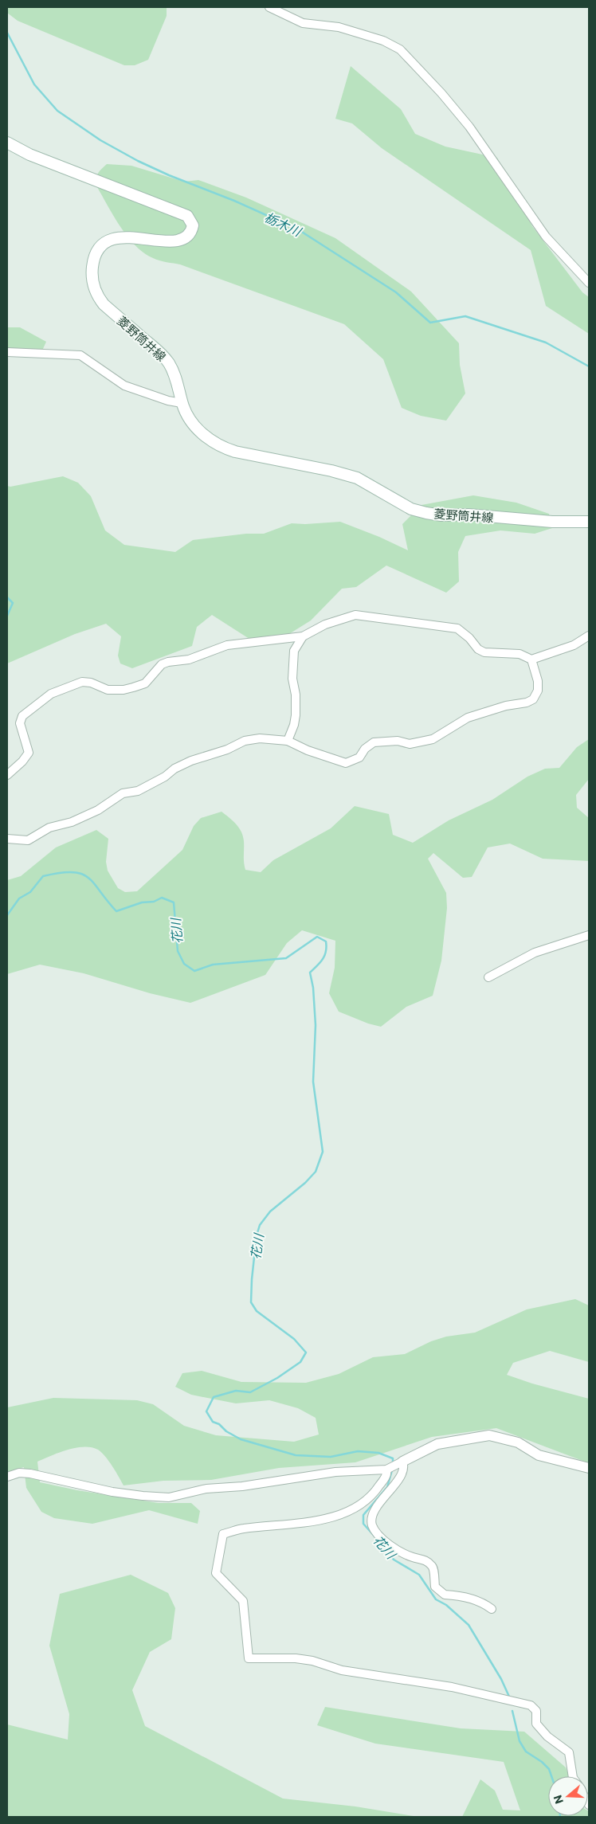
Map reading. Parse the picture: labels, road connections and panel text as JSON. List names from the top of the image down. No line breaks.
{"streets":{"main road":["菱野筒井線"]},"water":["栃木川","花川"],"north":"left"}
